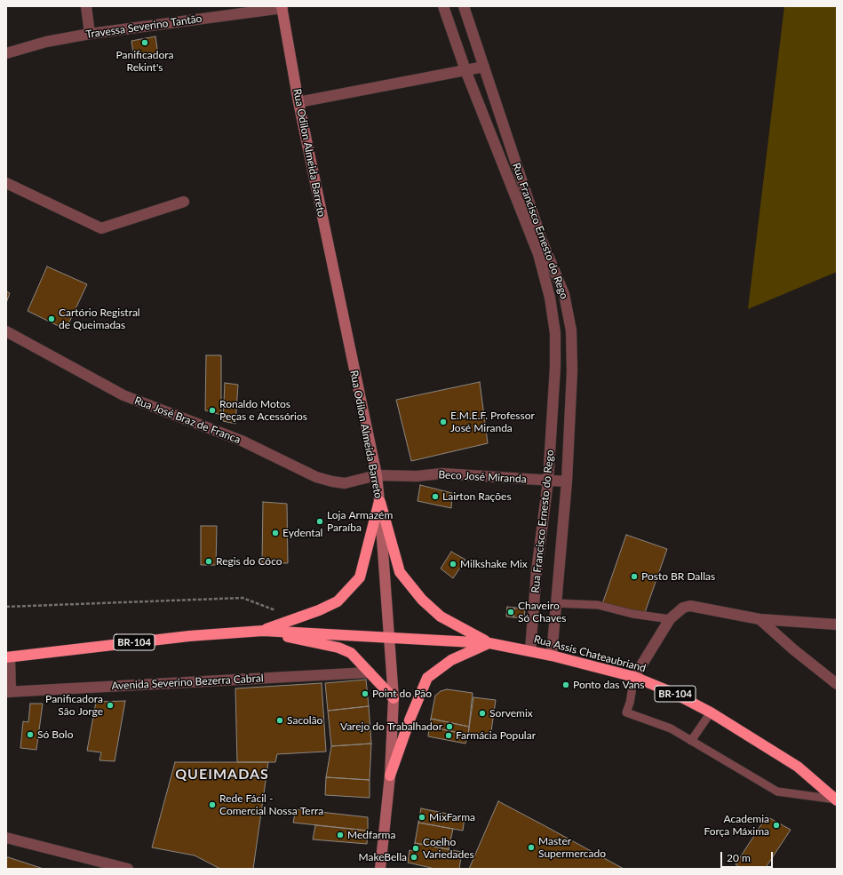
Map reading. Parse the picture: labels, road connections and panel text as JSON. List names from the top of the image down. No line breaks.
{"streets":{"highway":["BR-104","Rua Assis Chateaubriand"],"main road":["Rua Odilon Almeida Barreto"],"street":["Travessa Severino Tantão","Rua Francisco Ernesto do Rego","Rua José Braz de Franca","Beco José Miranda","Avenida Severino Bezerra Cabral"]},"crossings":[["Travessa Severino Tantão","Rua Odilon Almeida Barreto"],["Rua Odilon Almeida Barreto","Rua José Braz de Franca"],["Rua Odilon Almeida Barreto","Beco José Miranda"],["Rua Odilon Almeida Barreto","BR-104"],["Rua Odilon Almeida Barreto","Rua Assis Chateaubriand"],["Rua Francisco Ernesto do Rego","Beco José Miranda"],["Rua Francisco Ernesto do Rego","Rua Assis Chateaubriand"],["Rua José Braz de Franca","Beco José Miranda"],["BR-104","Rua Assis Chateaubriand"]],"districts":["QUEIMADAS"],"places":["Panificadora Rekint's","Cartório Registral de Queimadas","Ronaldo Motos Peças e Acessórios","E.M.E.F. Professor José Miranda","Lairton Rações","Loja Armazém Paraíba","Eydental","Regis do Côco","Milkshake Mix","Posto BR Dallas","Chaveiro Só Chaves","Ponto das Vans","Point do Pão","Panificadora Sâo Jorge","Sorvemix","Sacolão","Varejo do Trabalhador","Só Bolo","Farmácia Popular","Rede Fácil - Comercial Nossa Terra","MixFarma","Academia Força Máxima","Medfarma","Master Supermercado","Coelho Variedades","MakeBella"],"scale_bar":"20 m"}
